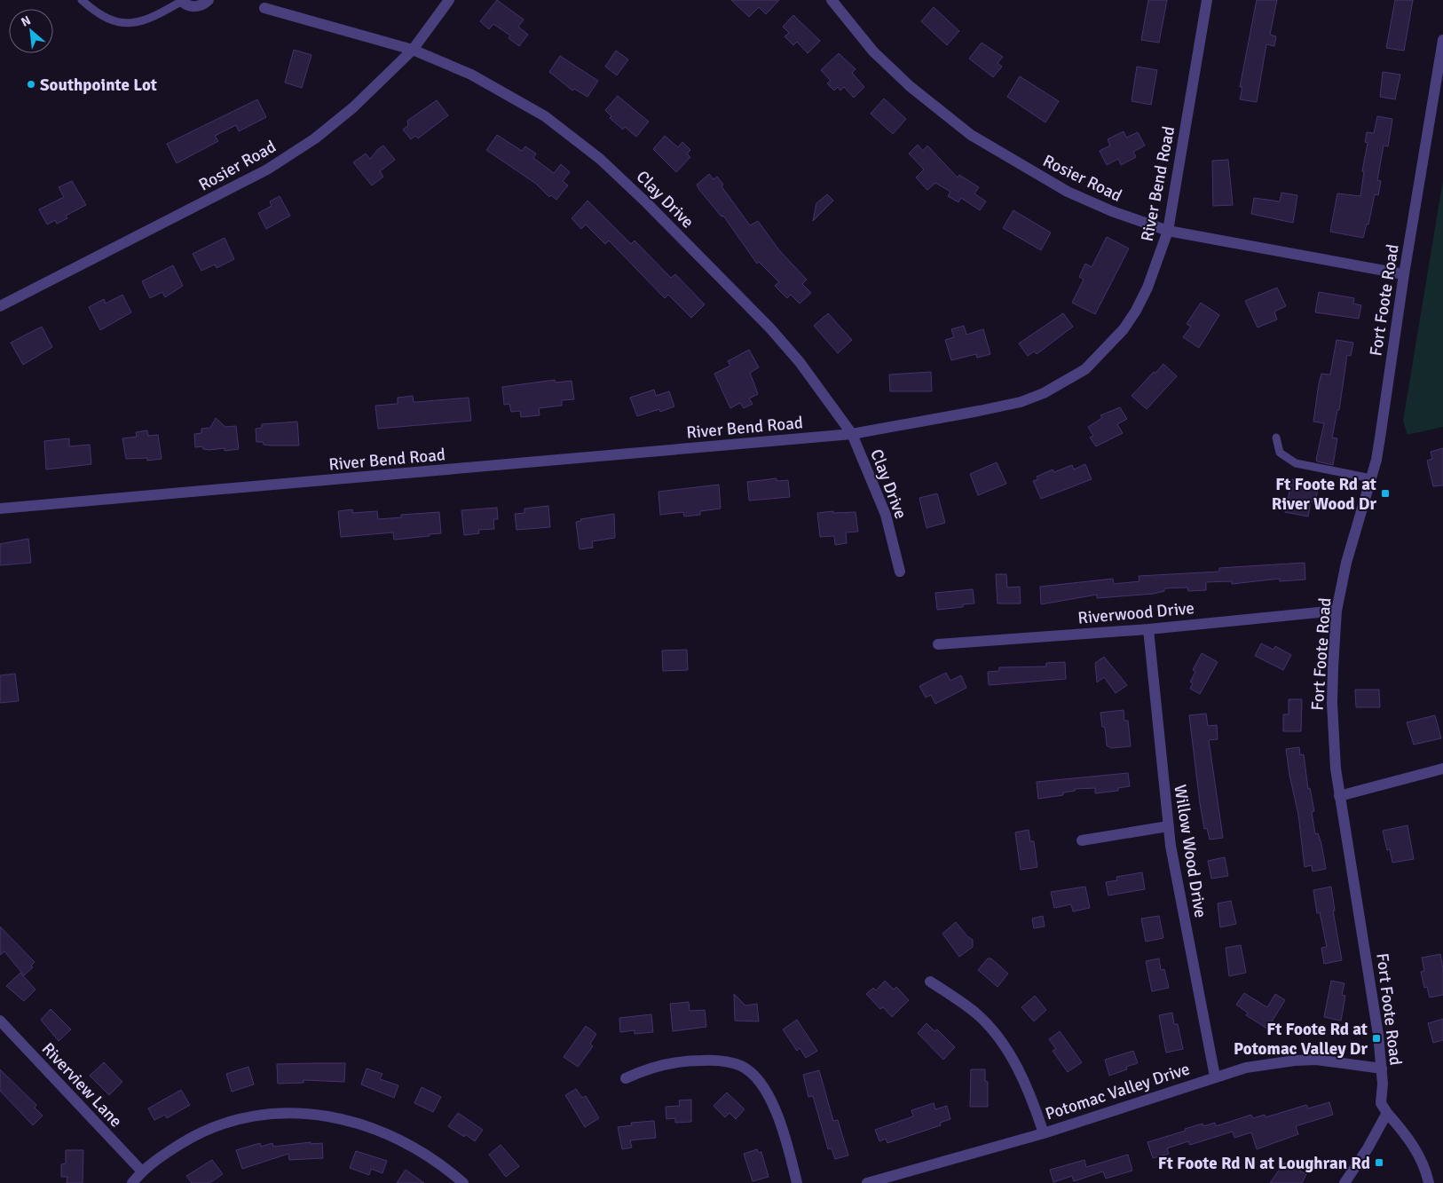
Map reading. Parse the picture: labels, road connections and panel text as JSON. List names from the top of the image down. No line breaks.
{"streets":{"street":["Rosier Road","River Bend Road","Clay Drive","Fort Foote Road","Riverwood Drive","Willow Wood Drive","Riverview Lane","Potomac Valley Drive"]},"crossings":[["Rosier Road","River Bend Road"],["Rosier Road","Clay Drive"],["Rosier Road","Fort Foote Road"],["River Bend Road","Clay Drive"],["Fort Foote Road","Riverwood Drive"],["Fort Foote Road","Potomac Valley Drive"],["Riverwood Drive","Willow Wood Drive"],["Willow Wood Drive","Potomac Valley Drive"]],"places":{"other":["Southpointe Lot"],"transit":["Ft Foote Rd at River Wood Dr","Ft Foote Rd at Potomac Valley Dr","Ft Foote Rd N at Loughran Rd"]},"north":"top left"}
